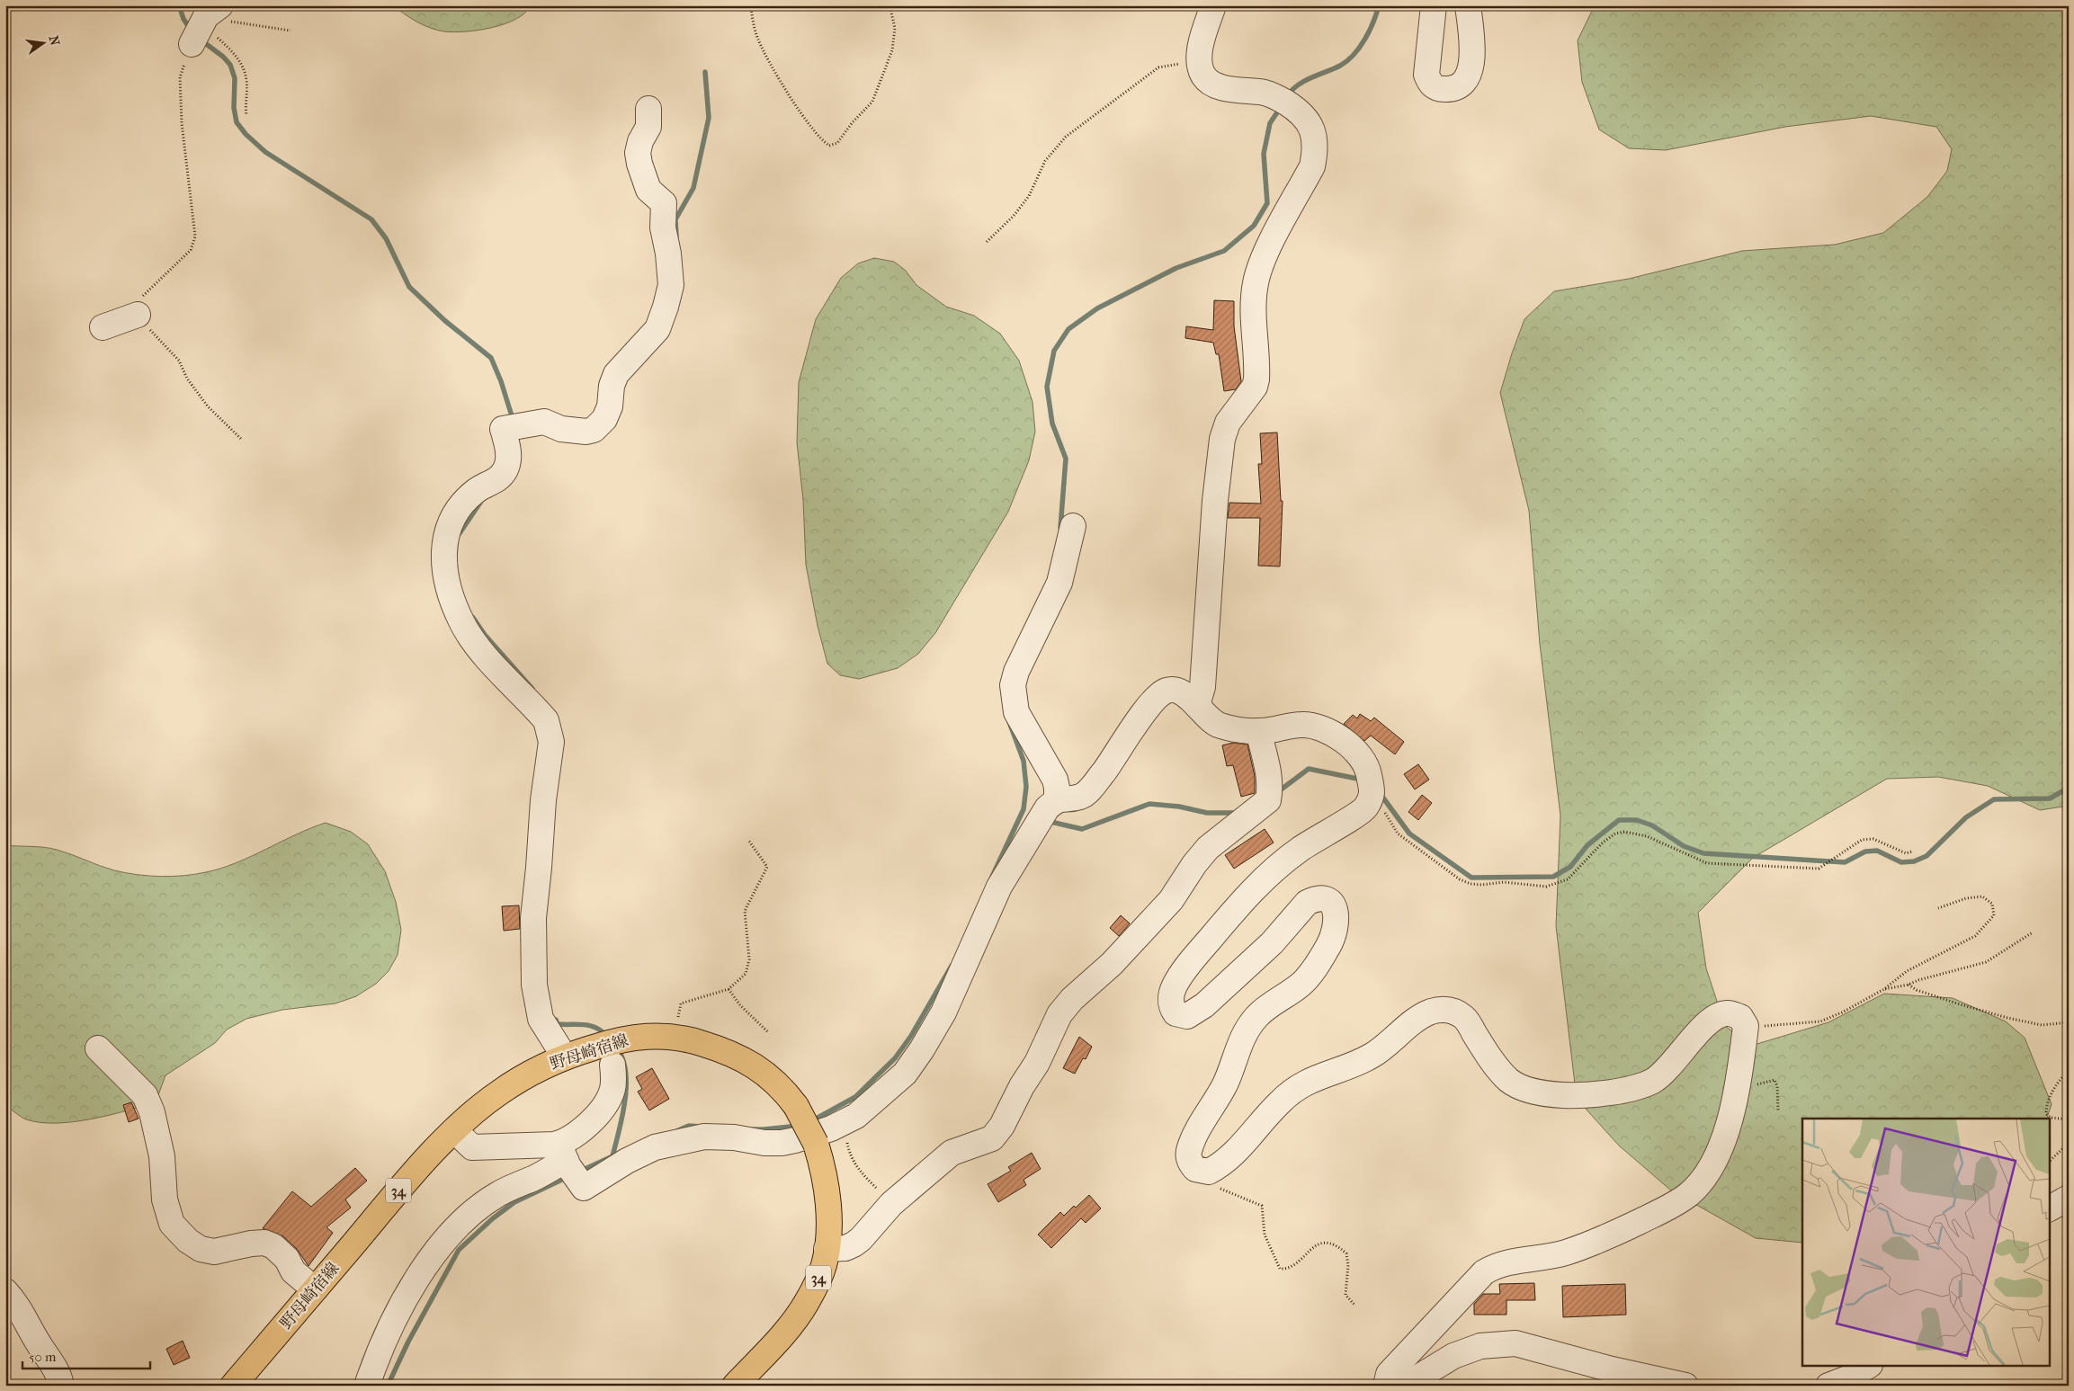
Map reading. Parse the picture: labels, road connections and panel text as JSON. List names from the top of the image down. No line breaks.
{"streets":{"main road":["野母崎宿線","34"]},"scale_bar":"50 m","north":"right"}
